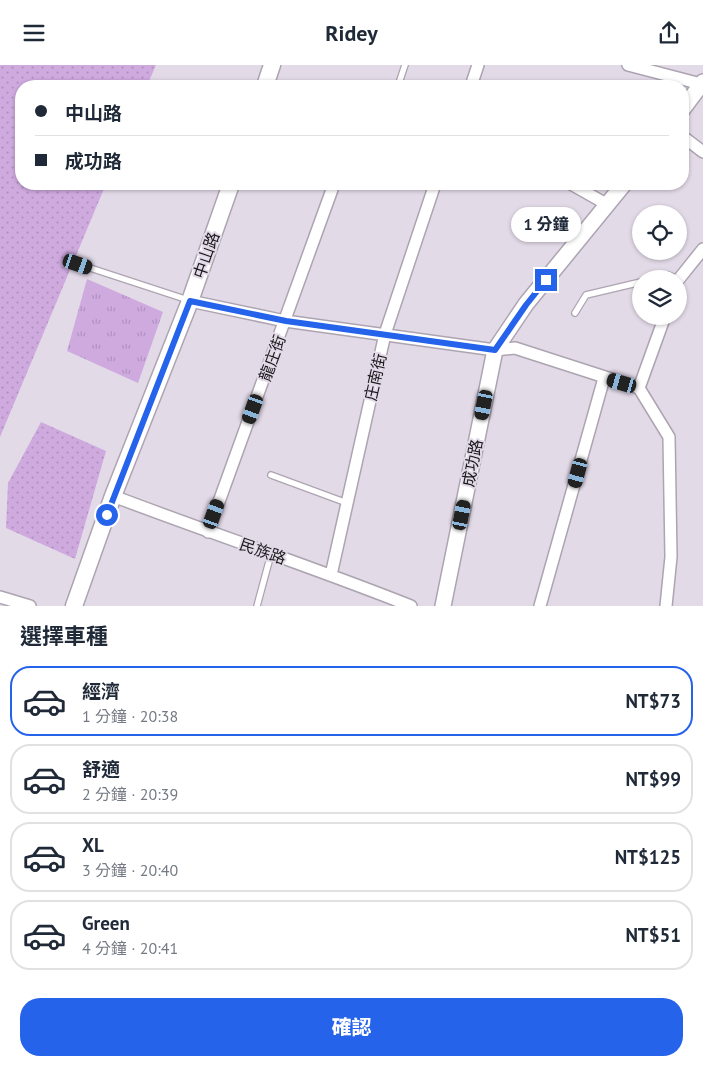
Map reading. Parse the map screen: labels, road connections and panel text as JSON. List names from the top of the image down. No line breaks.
{"streets":{"main road":["中山路"],"street":["龍庄街","庄南街","成功路","民族路"]},"crossings":[["中山路","民族路"],["龍庄街","民族路"],["庄南街","民族路"]],"page":{"header":"Ridey","banner":["中山路","成功路"],"bubble":"1 分鐘","heading":"選擇車種","list":[{"name":"經濟","note":"1 分鐘 · 20:38","value":"NT$73"},{"name":"舒適","note":"2 分鐘 · 20:39","value":"NT$99"},{"name":"XL","note":"3 分鐘 · 20:40","value":"NT$125"},{"name":"Green","note":"4 分鐘 · 20:41","value":"NT$51"}],"buttons":"確認"}}
